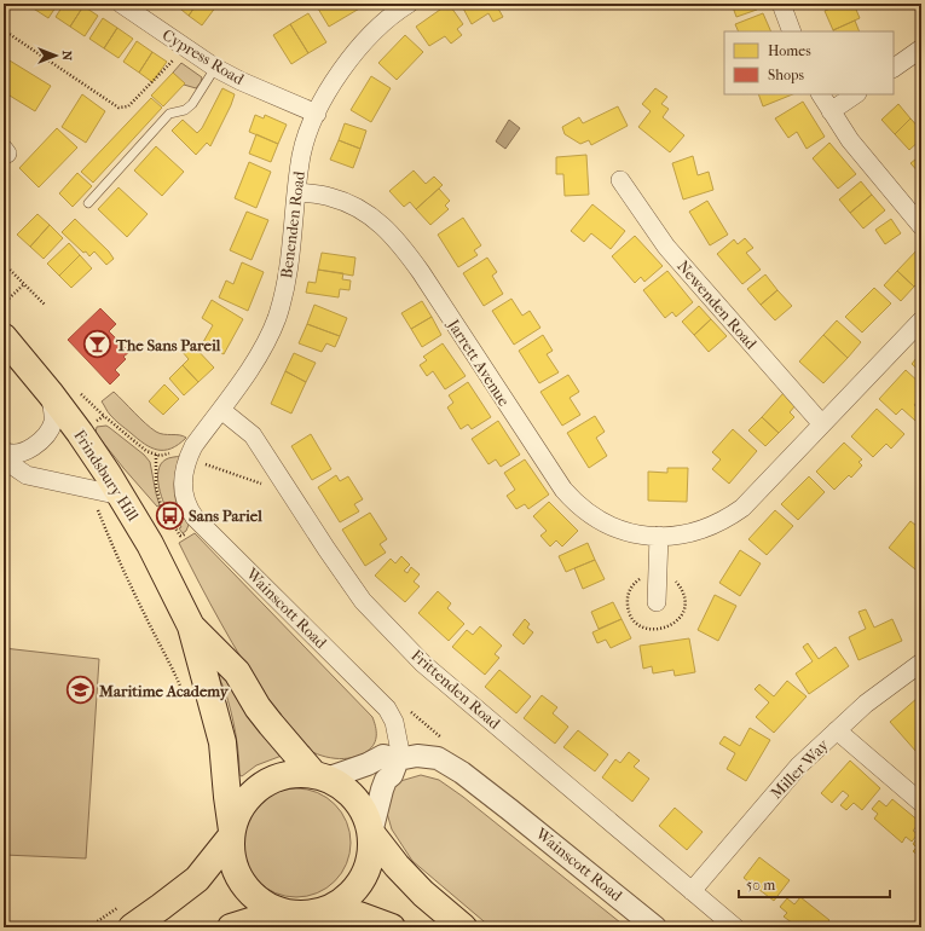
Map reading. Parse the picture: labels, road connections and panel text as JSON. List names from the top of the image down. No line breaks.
{"streets":{"main road":["Frindsbury Hill"],"street":["Cypress Road","Benenden Road","Newenden Road","Jarrett Avenue","Wainscott Road","Frittenden Road","Miller Way"]},"crossings":[["Cypress Road","Benenden Road"],["Benenden Road","Jarrett Avenue"],["Benenden Road","Wainscott Road"],["Benenden Road","Frittenden Road"],["Newenden Road","Jarrett Avenue"],["Frindsbury Hill","Wainscott Road"],["Frittenden Road","Miller Way"]],"places":{"bar":["The Sans Pareil"],"bus stop":["Sans Pariel"],"school or university":["Maritime Academy"]},"legend":["Homes","Shops"],"scale_bar":"50 m","north":"right"}
